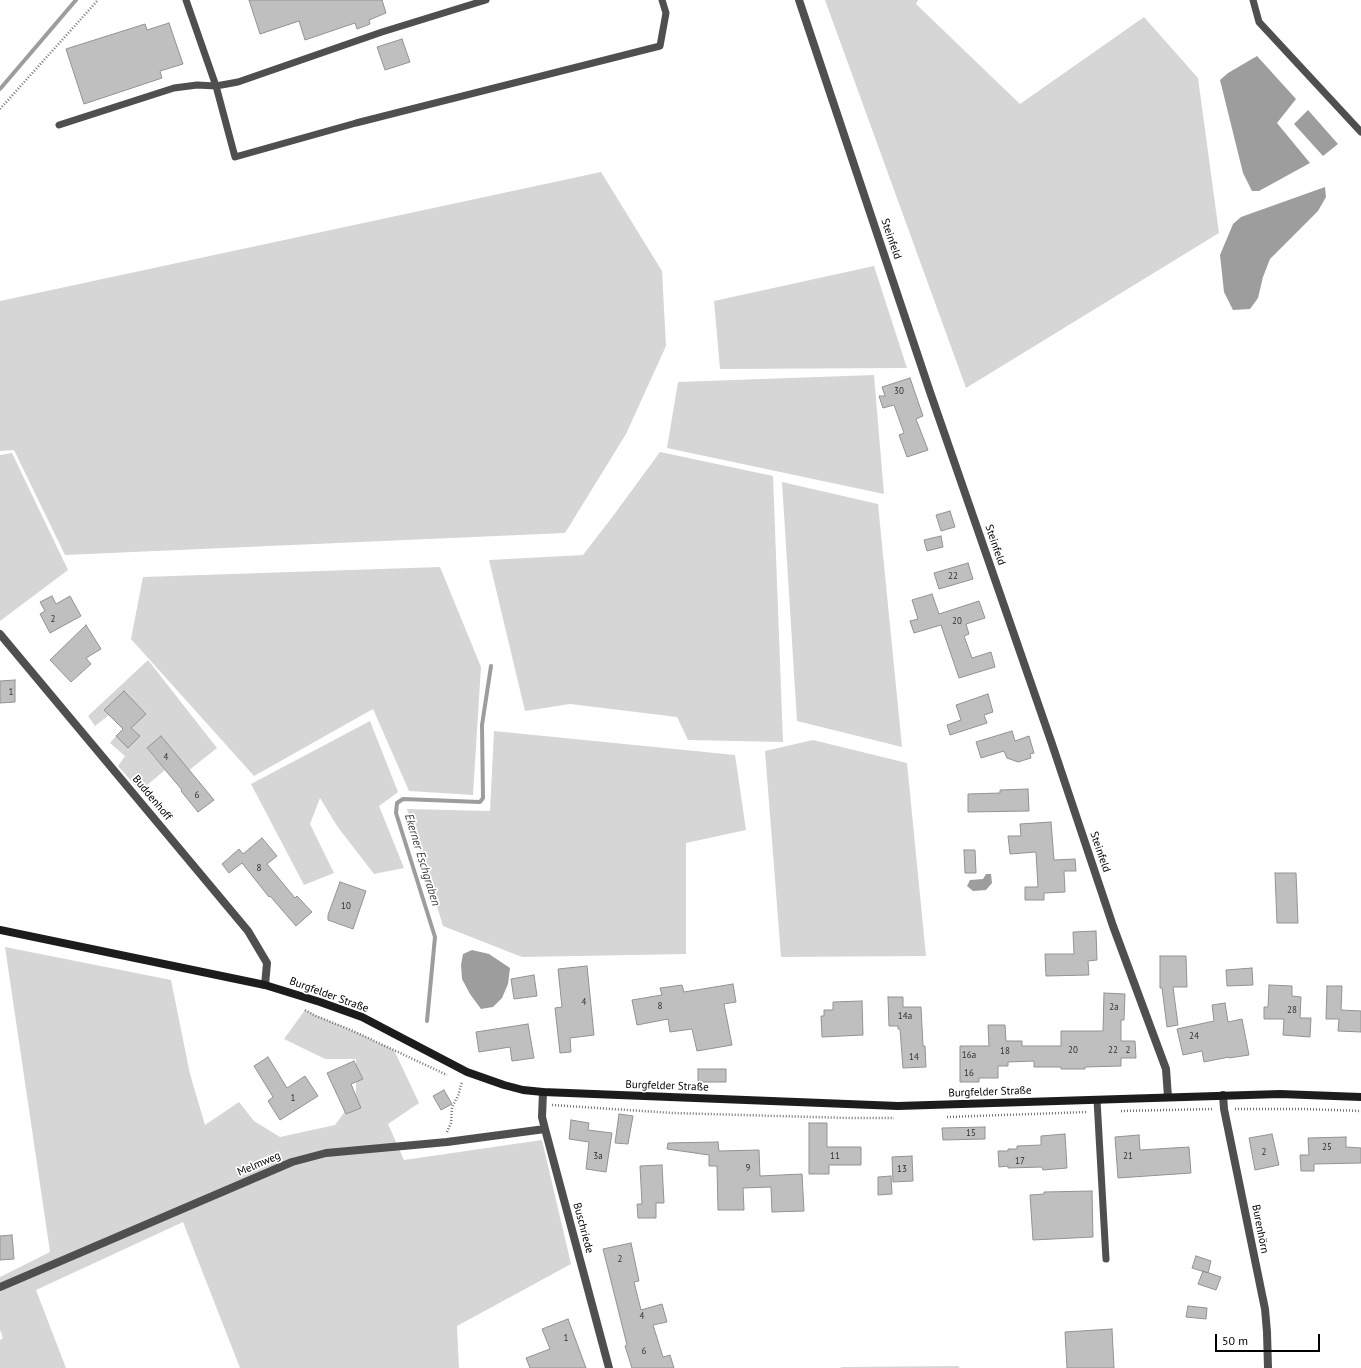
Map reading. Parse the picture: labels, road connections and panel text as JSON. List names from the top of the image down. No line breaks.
{"streets":{"street":["Steinfeld","Buddenhoff","Burgfelder Straße","Melmweg","Buschriede","Burenhörn"]},"crossings":[["Steinfeld","Burgfelder Straße"],["Buddenhoff","Burgfelder Straße"],["Burgfelder Straße","Buschriede"],["Burgfelder Straße","Burenhörn"],["Melmweg","Buschriede"]],"water":["Ekerner Eschgraben"],"house_numbers":["30","22","2","20","1","4","6","8","10","4","8","2a","28","14a","24","20","22","2","18","16a","14","16","1","15","25","2","3a","11","21","17","9","13","2","4","1","6"],"scale_bar":"50 m"}
